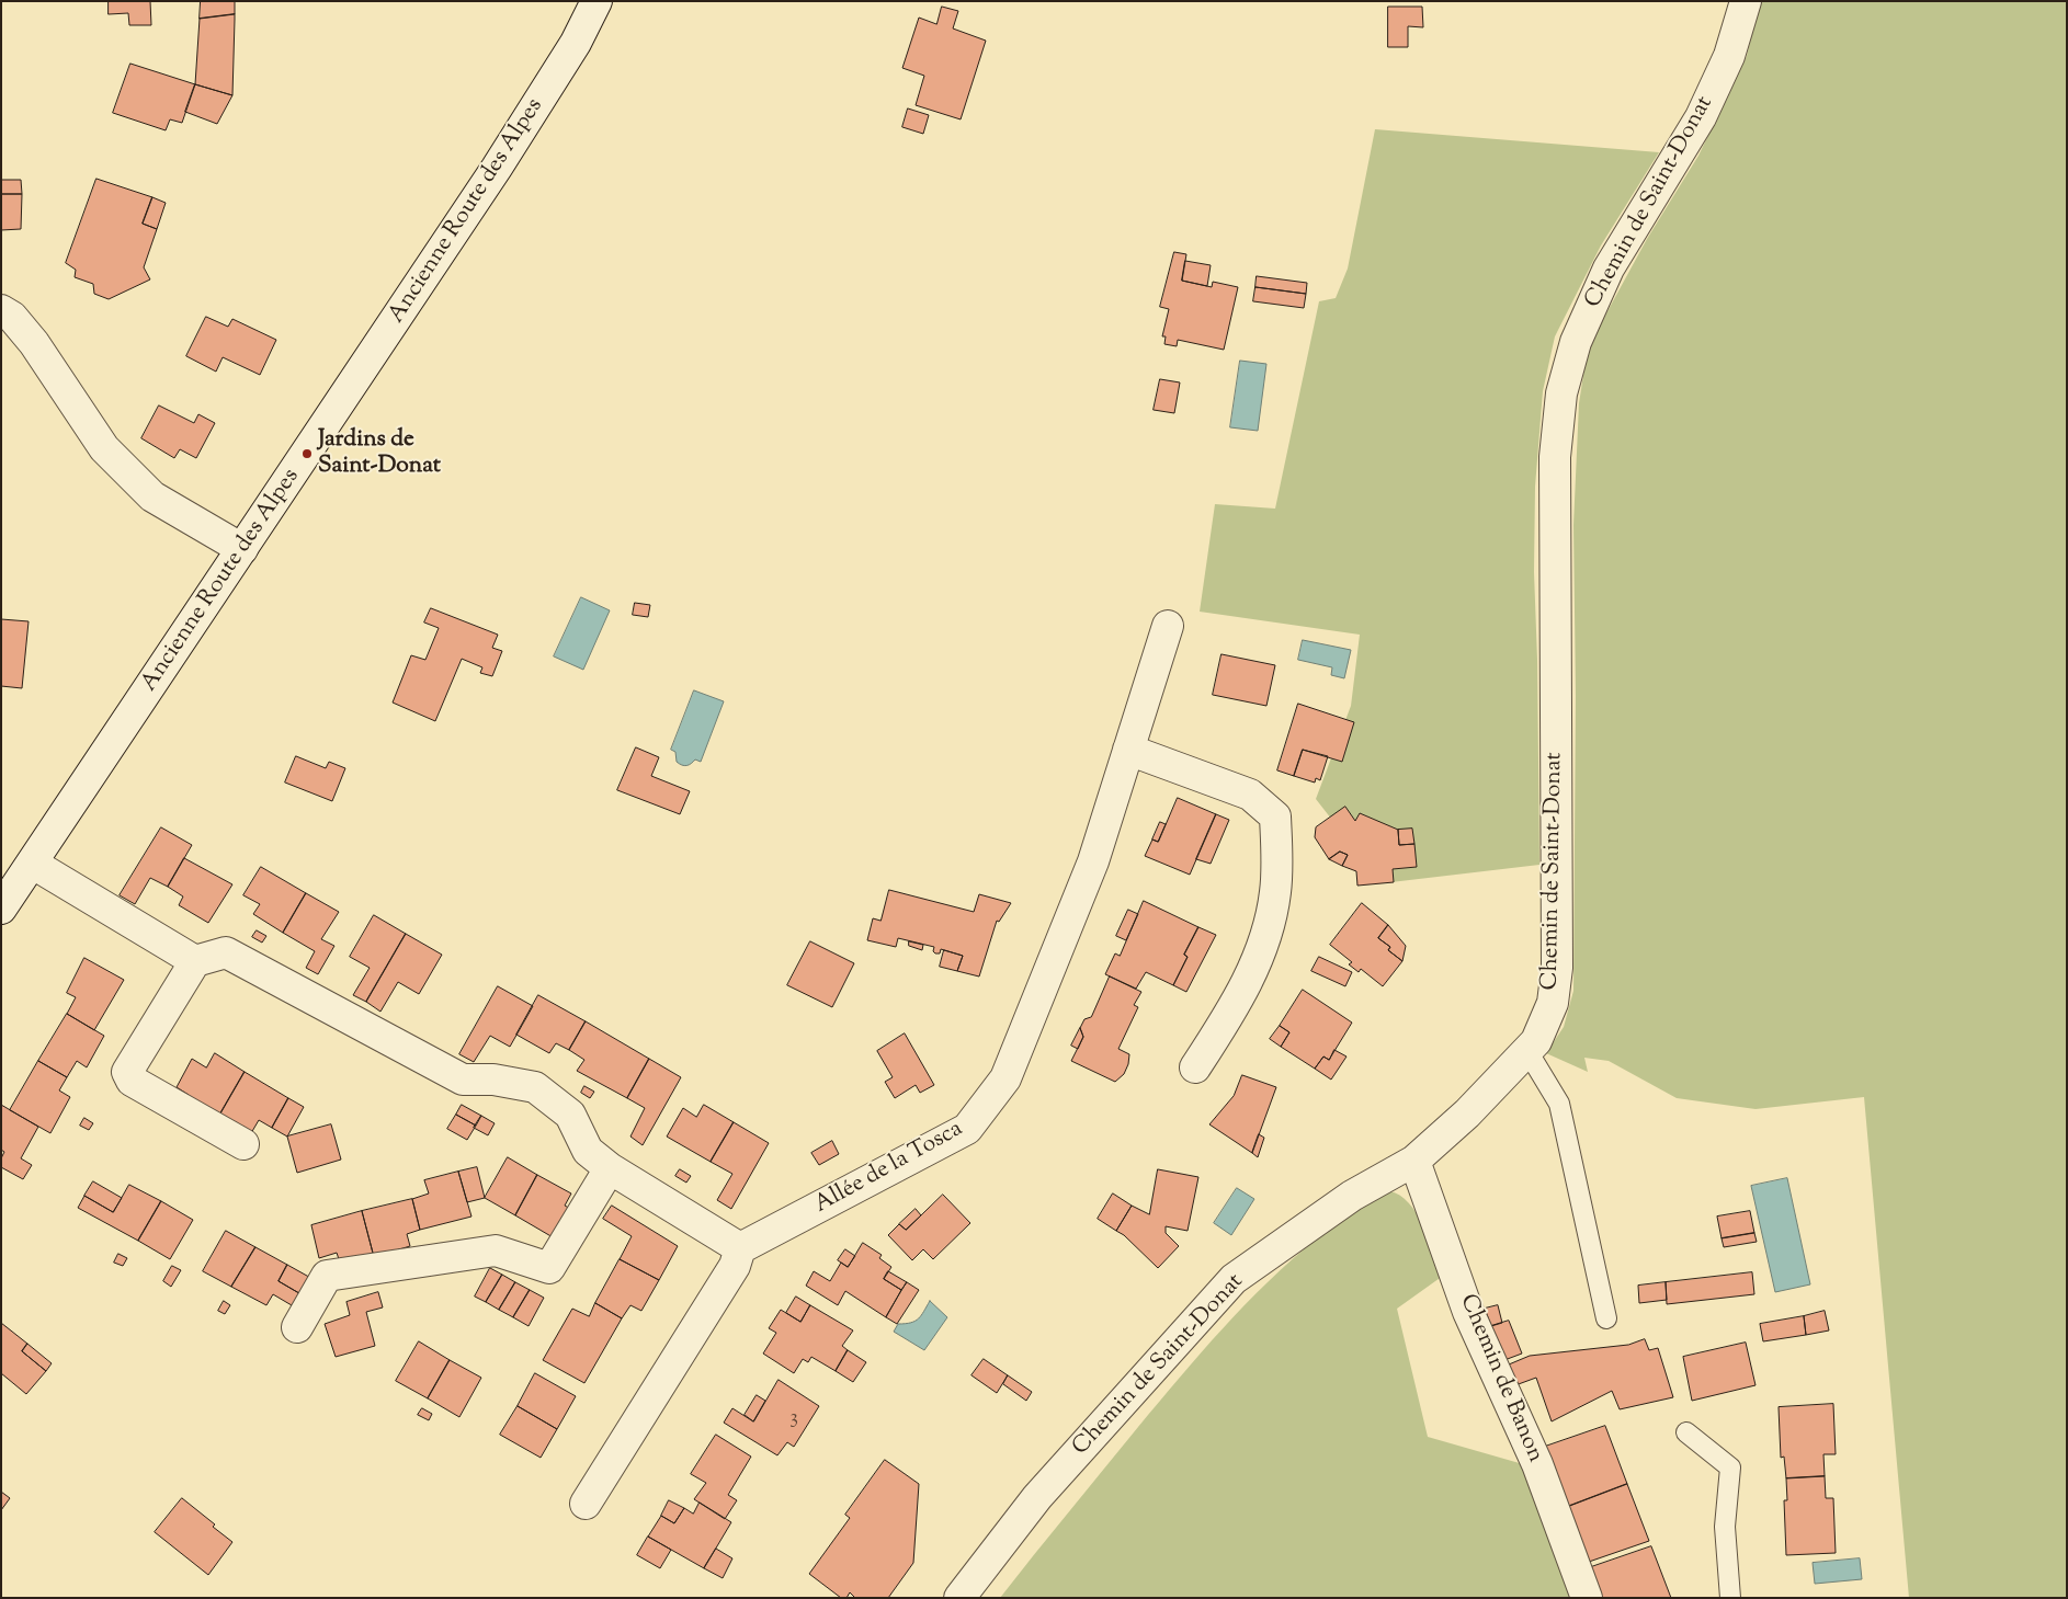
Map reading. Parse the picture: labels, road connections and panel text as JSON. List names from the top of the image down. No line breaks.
{"streets":{"street":["Chemin de Saint-Donat","Ancienne Route des Alpes","Allée de la Tosca","Chemin de Banon"]},"crossings":[["Chemin de Saint-Donat","Chemin de Banon"]],"places":["Jardins de Saint-Donat"],"house_numbers":["3"]}
